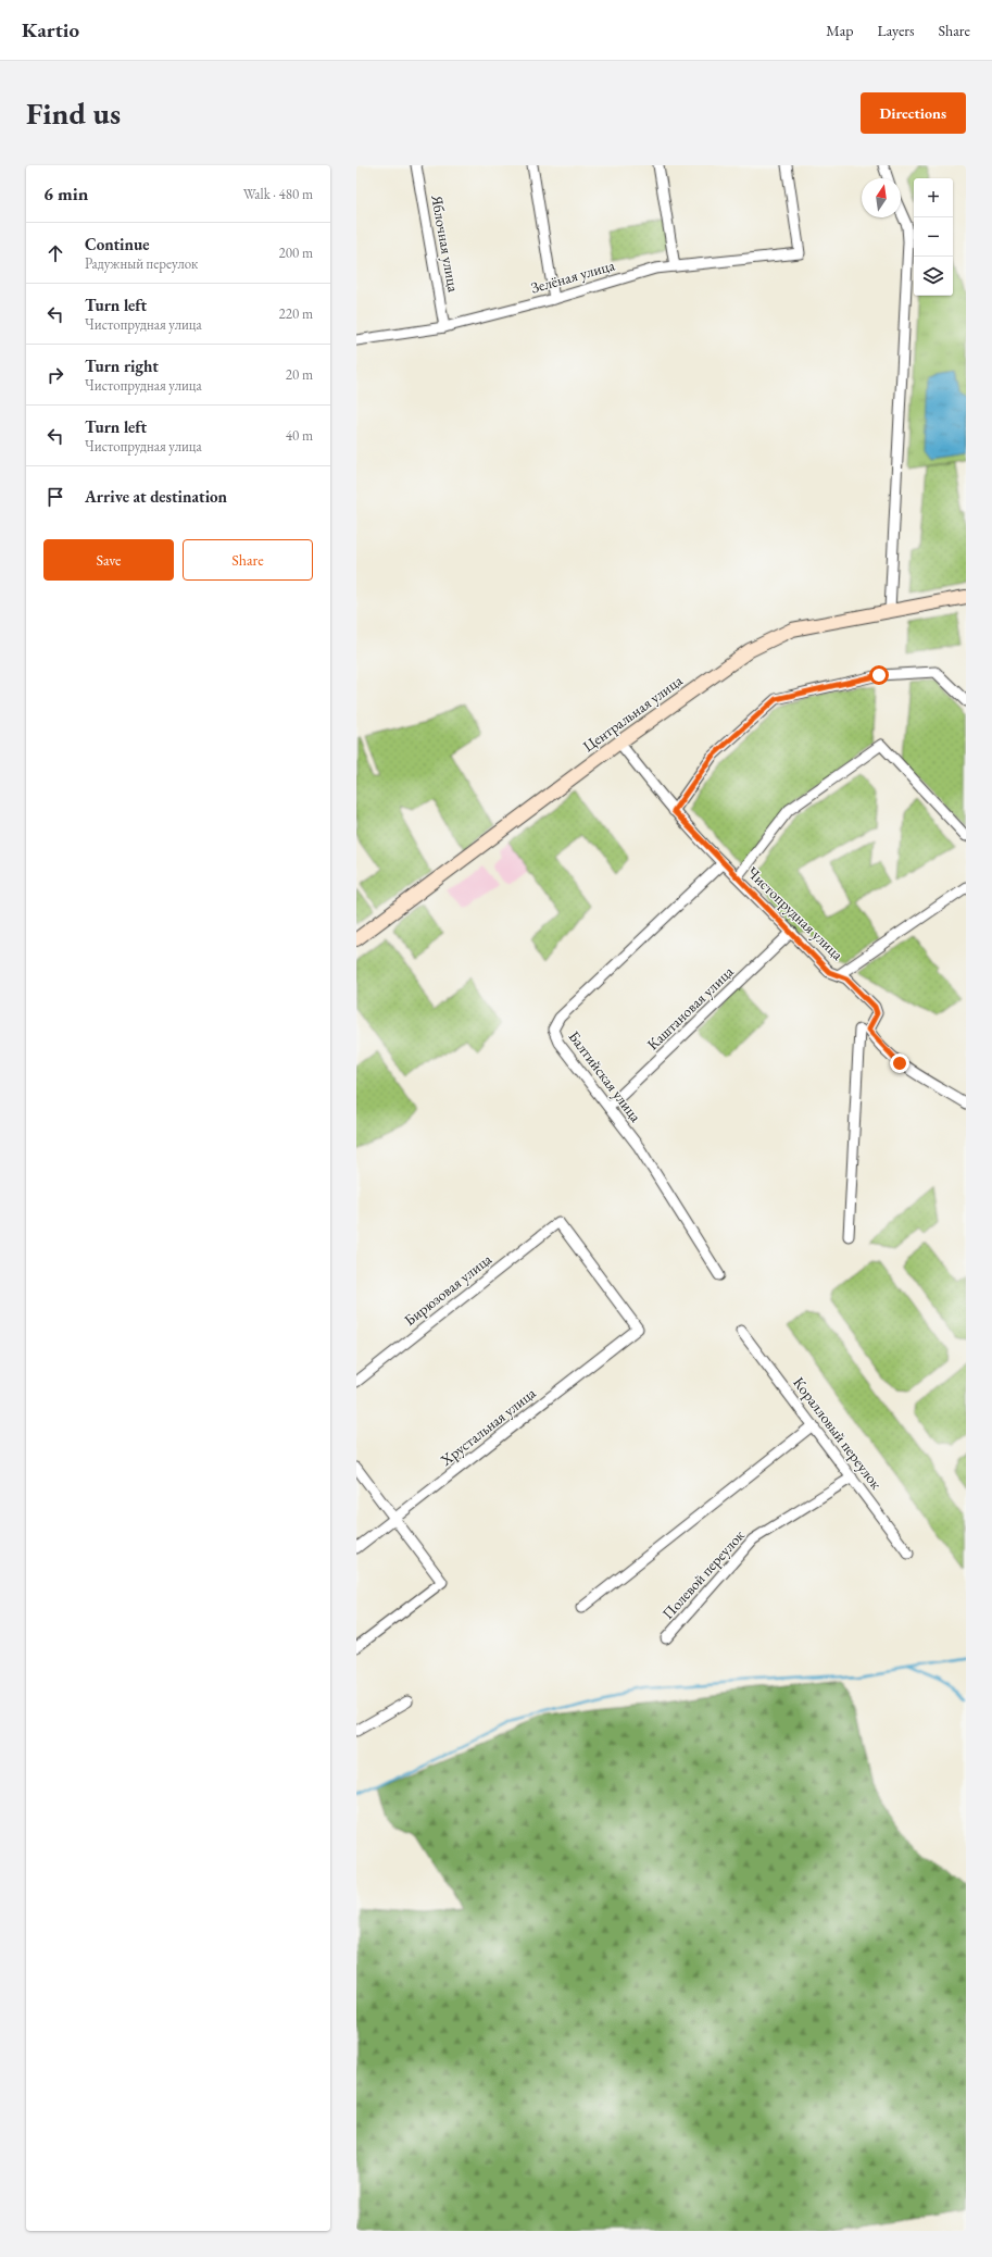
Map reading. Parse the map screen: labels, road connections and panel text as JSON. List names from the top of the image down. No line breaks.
{"streets":{"main road":["Центральная улица"],"street":["Яблочная улица","Зелёная улица","Чистопрудная улица","Каштановая улица","Балтийская улица","Бирюзовая улица","Хрустальная улица","Коралловый переулок","Полевой переулок"]},"crossings":[["Яблочная улица","Зелёная улица"],["Центральная улица","Чистопрудная улица"],["Чистопрудная улица","Каштановая улица"],["Чистопрудная улица","Балтийская улица"],["Каштановая улица","Балтийская улица"],["Бирюзовая улица","Хрустальная улица"],["Коралловый переулок","Полевой переулок"]],"north":"top","page":{"header":"Kartio","nav":["Map","Layers","Share"],"buttons":["Directions",["Save","Share"]],"title":"Find us","heading":["6 min","Walk · 480 m"],"map_buttons":["+","−"],"list":[["Continue","Радужный переулок","200 m"],["Turn left","Чистопрудная улица","220 m"],["Turn right","Чистопрудная улица","20 m"],["Turn left","Чистопрудная улица","40 m"],"Arrive at destination"]}}
